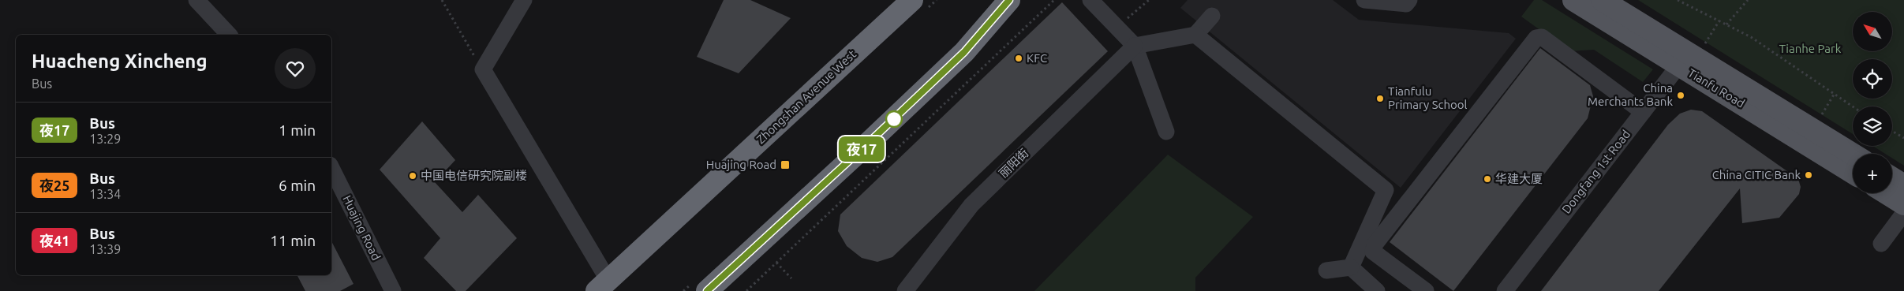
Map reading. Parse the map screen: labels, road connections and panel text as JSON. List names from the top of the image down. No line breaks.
{"streets":{"highway":["Zhongshan Avenue West"],"main road":["Tianfu Road"],"street":["丽阳街","Dongfang 1st Road","Huajing Road"]},"crossings":[["Tianfu Road","Dongfang 1st Road"]],"parks":["Tianhe Park"],"places":{"other":["KFC","China Merchants Bank","Tianfulu Primary School","China CITIC Bank","中国电信研究院副楼","华建大厦"],"transit":["Huajing Road"]},"lines":["bus line 夜17"],"north":"top left","page":{"on_map":"夜17","map_buttons":"+","heading":["Huacheng Xincheng","Bus"],"list":[{"mark":"夜17","name":"Bus","note":"13:29","value":"1 min"},{"mark":"夜25","name":"Bus","note":"13:34","value":"6 min"},{"mark":"夜41","name":"Bus","note":"13:39","value":"11 min"}]}}
